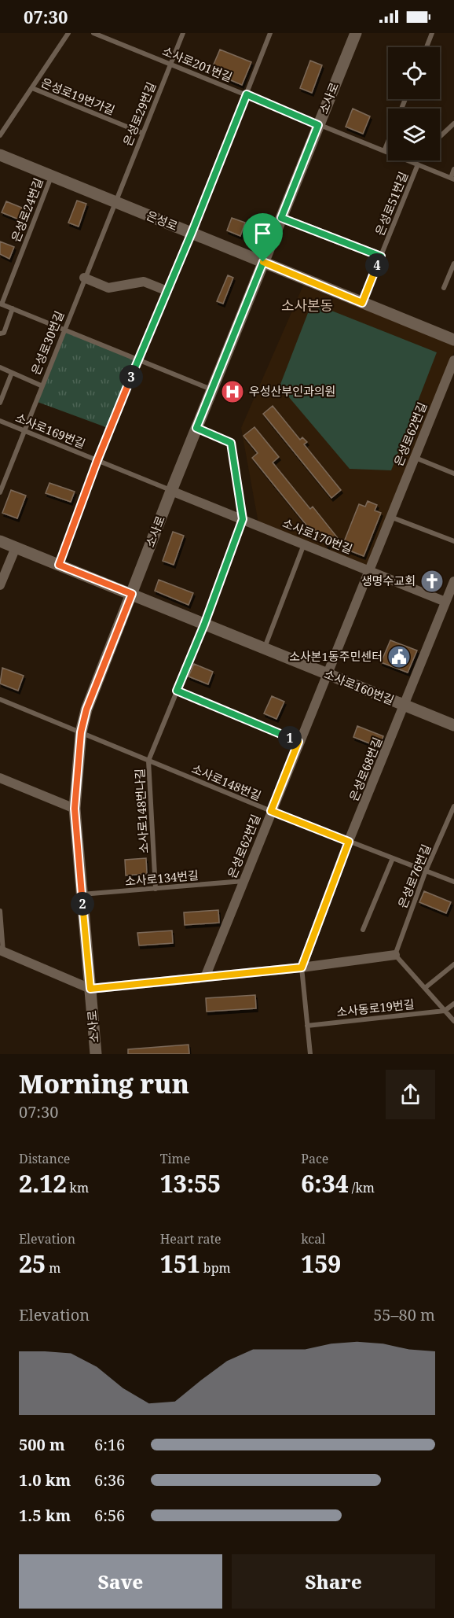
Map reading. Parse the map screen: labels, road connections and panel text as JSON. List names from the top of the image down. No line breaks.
{"streets":{"street":["소사로","은성로","은성로62번길","소사로170번길","소사로160번길","은성로68번길"],"lane":["소사로201번길","은성로19번가길","은성로29번길","은성로51번길","은성로24번길","은성로30번길","소사로169번길","소사로148번길","소사로148번나길","은성로76번길","소사로134번길","소사동로19번길"]},"crossings":[["소사로201번길","소사로"],["소사로201번길","은성로29번길"],["소사로201번길","은성로51번길"],["은성로19번가길","은성로29번길"],["소사로","은성로"],["소사로","소사로169번길"],["소사로","소사로170번길"],["소사로","소사로160번길"],["소사로","소사로148번길"],["소사로","소사로134번길"],["은성로29번길","은성로"],["은성로29번길","은성로30번길"],["은성로51번길","은성로"],["은성로24번길","은성로"],["은성로","은성로30번길"],["은성로30번길","소사로169번길"],["소사로169번길","소사로170번길"],["은성로62번길","소사로170번길"],["은성로62번길","소사로160번길"],["은성로62번길","소사로148번길"],["은성로62번길","소사로134번길"],["소사로170번길","은성로68번길"],["소사로160번길","은성로68번길"],["은성로68번길","소사로148번길"],["소사로148번길","소사로148번나길"],["소사로148번길","은성로76번길"],["소사로148번나길","소사로134번길"]],"districts":["소사본동"],"places":{"hospital":["우성산부인과의원"],"church":["생명수교회"],"public building":["소사본1동주민센터"]},"page":{"status":"07:30","pins":["4","3","1","2"],"heading":["Morning run","07:30"],"stats":[["Distance","2.12 km"],["Time","13:55"],["Pace","6:34 /km"],["Elevation","25 m"],["Heart rate","151 bpm"],["kcal","159"]],"chart":["Elevation","55–80 m"],"list":[{"name":"500 m","note":"6:16"},{"name":"1.0 km","note":"6:36"},{"name":"1.5 km","note":"6:56"}],"buttons":["Save","Share"]}}
